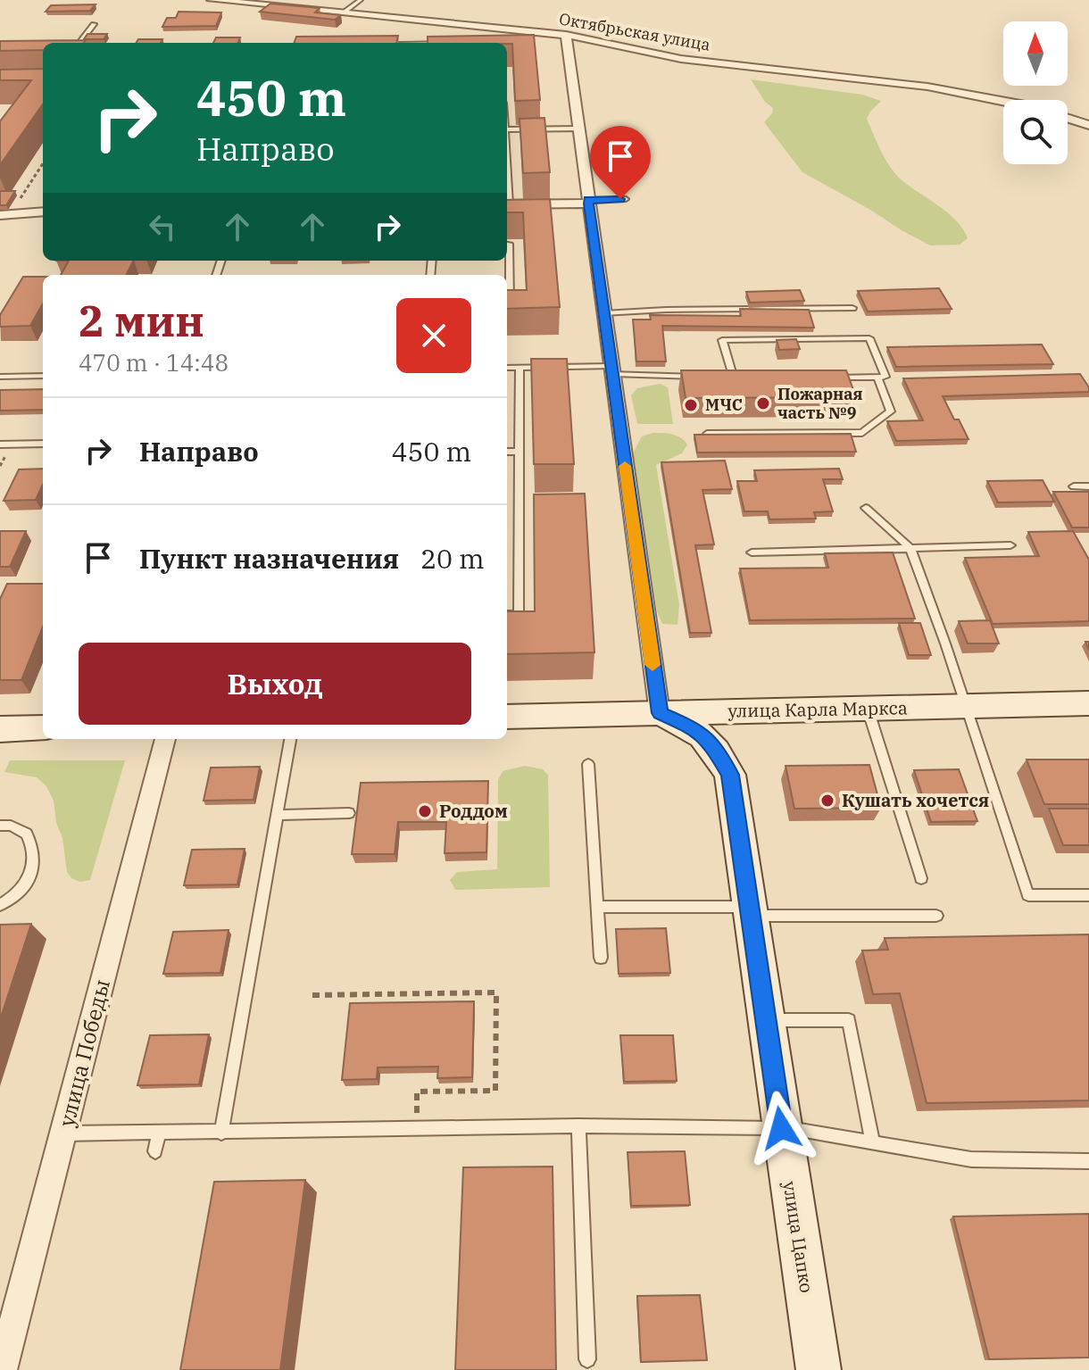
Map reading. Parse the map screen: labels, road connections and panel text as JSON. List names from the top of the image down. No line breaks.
{"streets":{"street":["Октябрьская улица","улица Карла Маркса","улица Победы","улица Цапко"]},"crossings":[["улица Карла Маркса","улица Цапко"]],"places":["Пожарная часть №9","МЧС","Кушать хочется","Роддом"],"north":"top","page":{"turn":["450 m","Направо"],"heading":["2 мин","470 m · 14:48"],"list":[{"name":"Направо","value":"450 m"},{"name":"Пункт назначения","value":"20 m"}],"buttons":"Выход"}}
